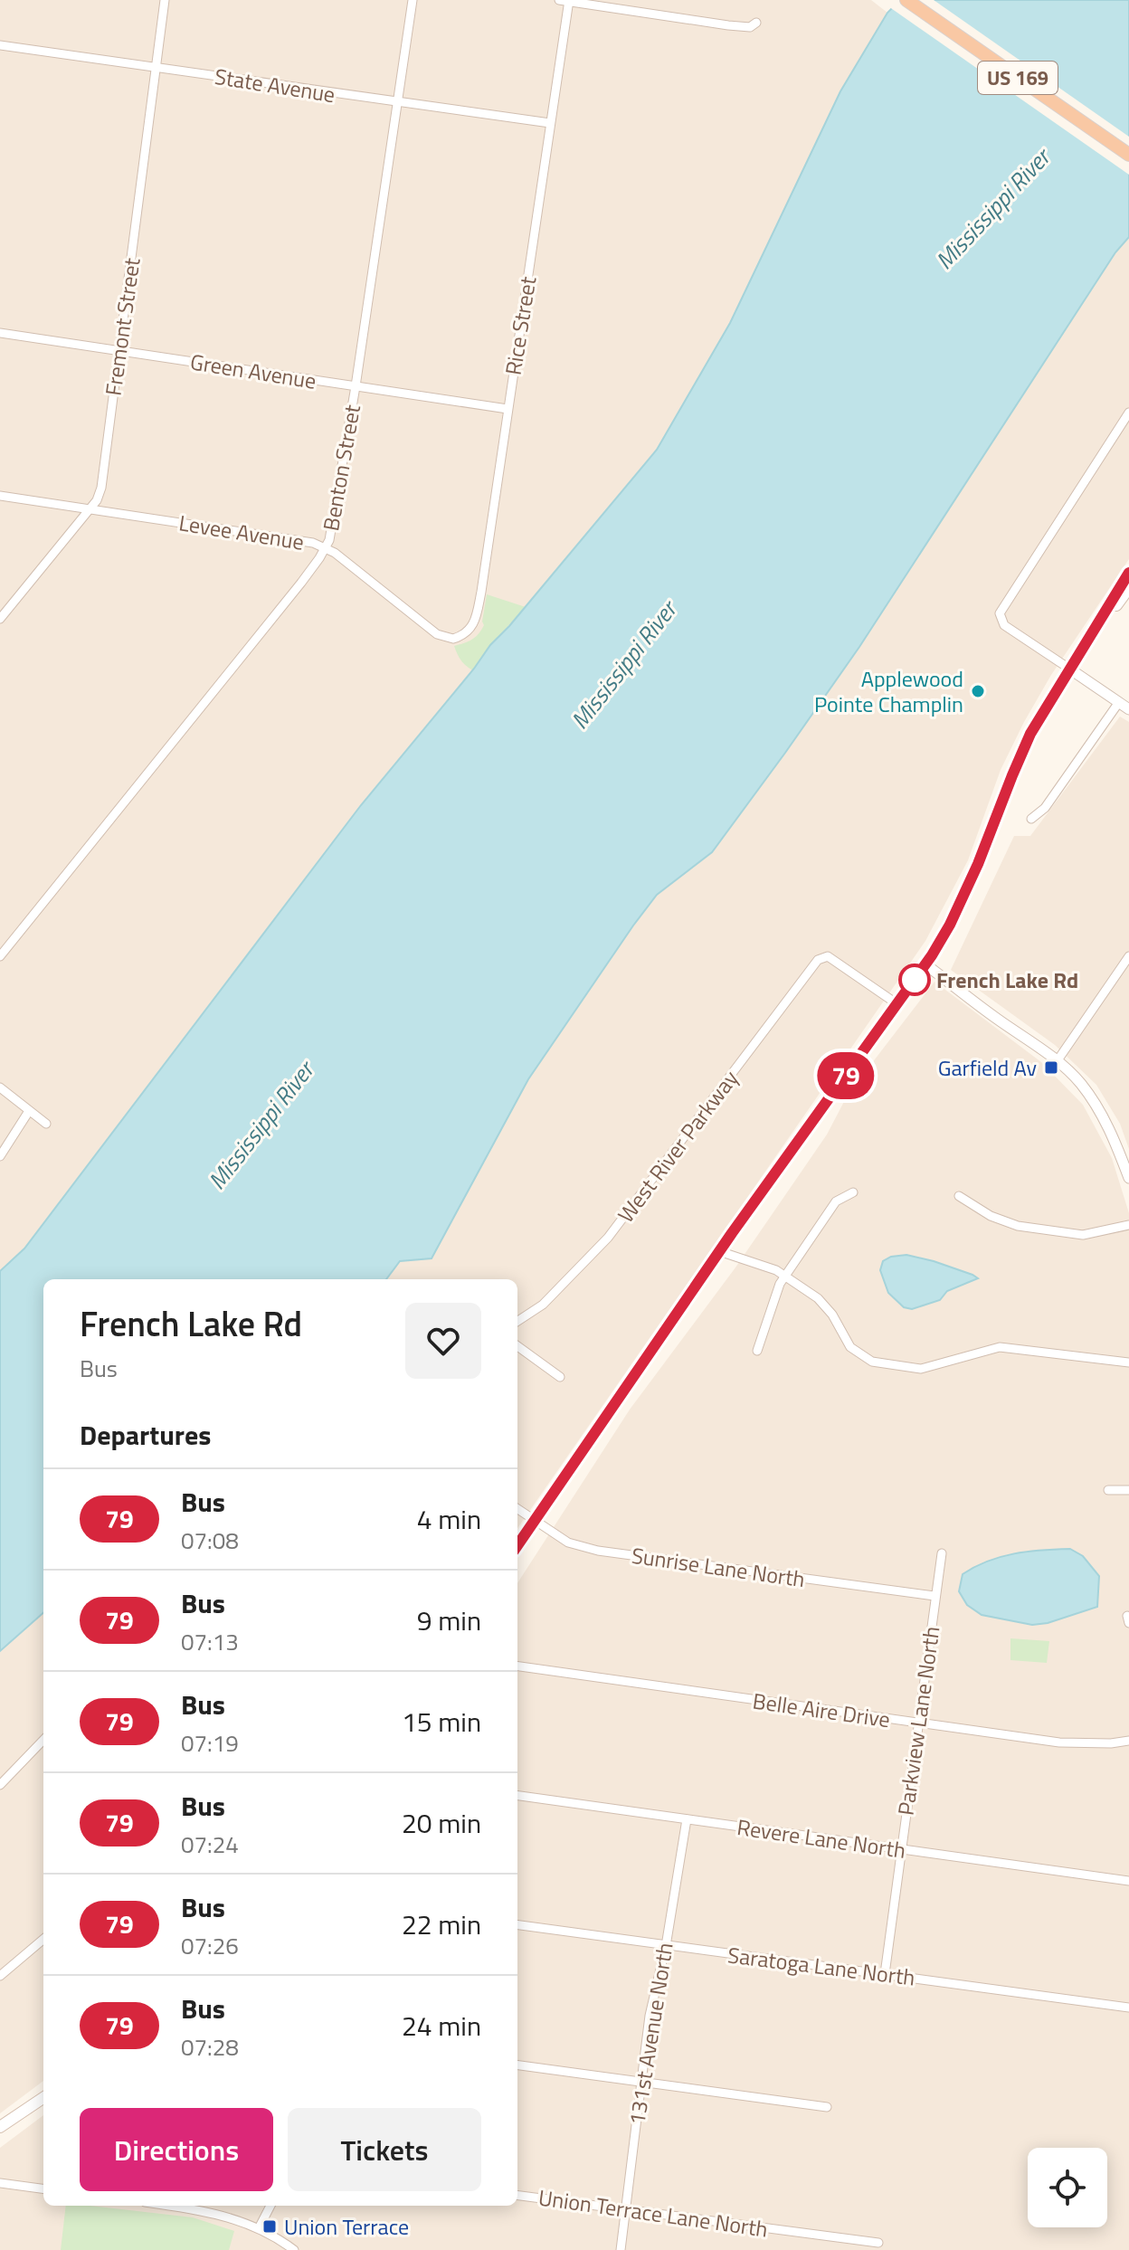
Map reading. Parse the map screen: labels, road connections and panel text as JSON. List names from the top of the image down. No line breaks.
{"streets":{"highway":["US 169"],"street":["State Avenue","Rice Street","Fremont Street","Green Avenue","Benton Street","Levee Avenue","West River Parkway","Sunrise Lane North","Belle Aire Drive","Parkview Lane North","Revere Lane North","Saratoga Lane North","131st Avenue North","Union Terrace Lane North"]},"crossings":[["State Avenue","Rice Street"],["State Avenue","Fremont Street"],["State Avenue","Benton Street"],["Rice Street","Green Avenue"],["Rice Street","Levee Avenue"],["Fremont Street","Green Avenue"],["Fremont Street","Levee Avenue"],["Green Avenue","Benton Street"],["Benton Street","Levee Avenue"],["Sunrise Lane North","Parkview Lane North"],["Belle Aire Drive","Parkview Lane North"],["Parkview Lane North","Revere Lane North"],["Parkview Lane North","Saratoga Lane North"],["Revere Lane North","131st Avenue North"],["Saratoga Lane North","131st Avenue North"],["131st Avenue North","Union Terrace Lane North"]],"water":["Mississippi River"],"places":{"other":["Applewood Pointe Champlin","French Lake Rd"],"transit":["Garfield Av","Union Terrace"]},"lines":["bus line 79"],"page":{"on_map":"79","heading":[["French Lake Rd","Bus"],"Departures"],"list":[{"mark":"79","name":"Bus","note":"07:08","value":"4 min"},{"mark":"79","name":"Bus","note":"07:13","value":"9 min"},{"mark":"79","name":"Bus","note":"07:19","value":"15 min"},{"mark":"79","name":"Bus","note":"07:24","value":"20 min"},{"mark":"79","name":"Bus","note":"07:26","value":"22 min"},{"mark":"79","name":"Bus","note":"07:28","value":"24 min"}],"buttons":["Directions","Tickets"]}}
